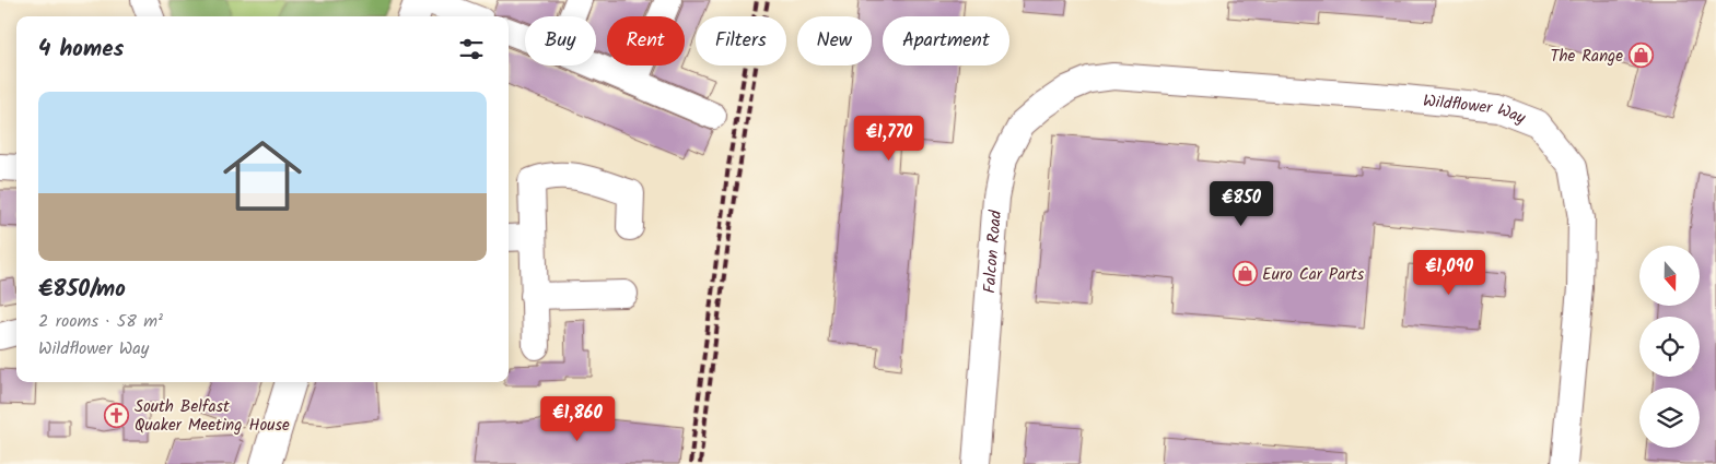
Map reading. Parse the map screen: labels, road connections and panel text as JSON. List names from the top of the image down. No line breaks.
{"streets":{"street":["Wildflower Way","Falcon Road"]},"crossings":[["Wildflower Way","Falcon Road"]],"places":{"shop":["The Range","Euro Car Parts"],"church":["South Belfast Quaker Meeting House"]},"north":"bottom","page":{"chip":["Buy","Rent","Filters","New","Apartment"],"heading":"4 homes","list":[{"name":"€850/mo","note":"2 rooms · 58 m² · Wildflower Way"}],"price":["€1,770","€850","€1,090","€1,860"]}}
